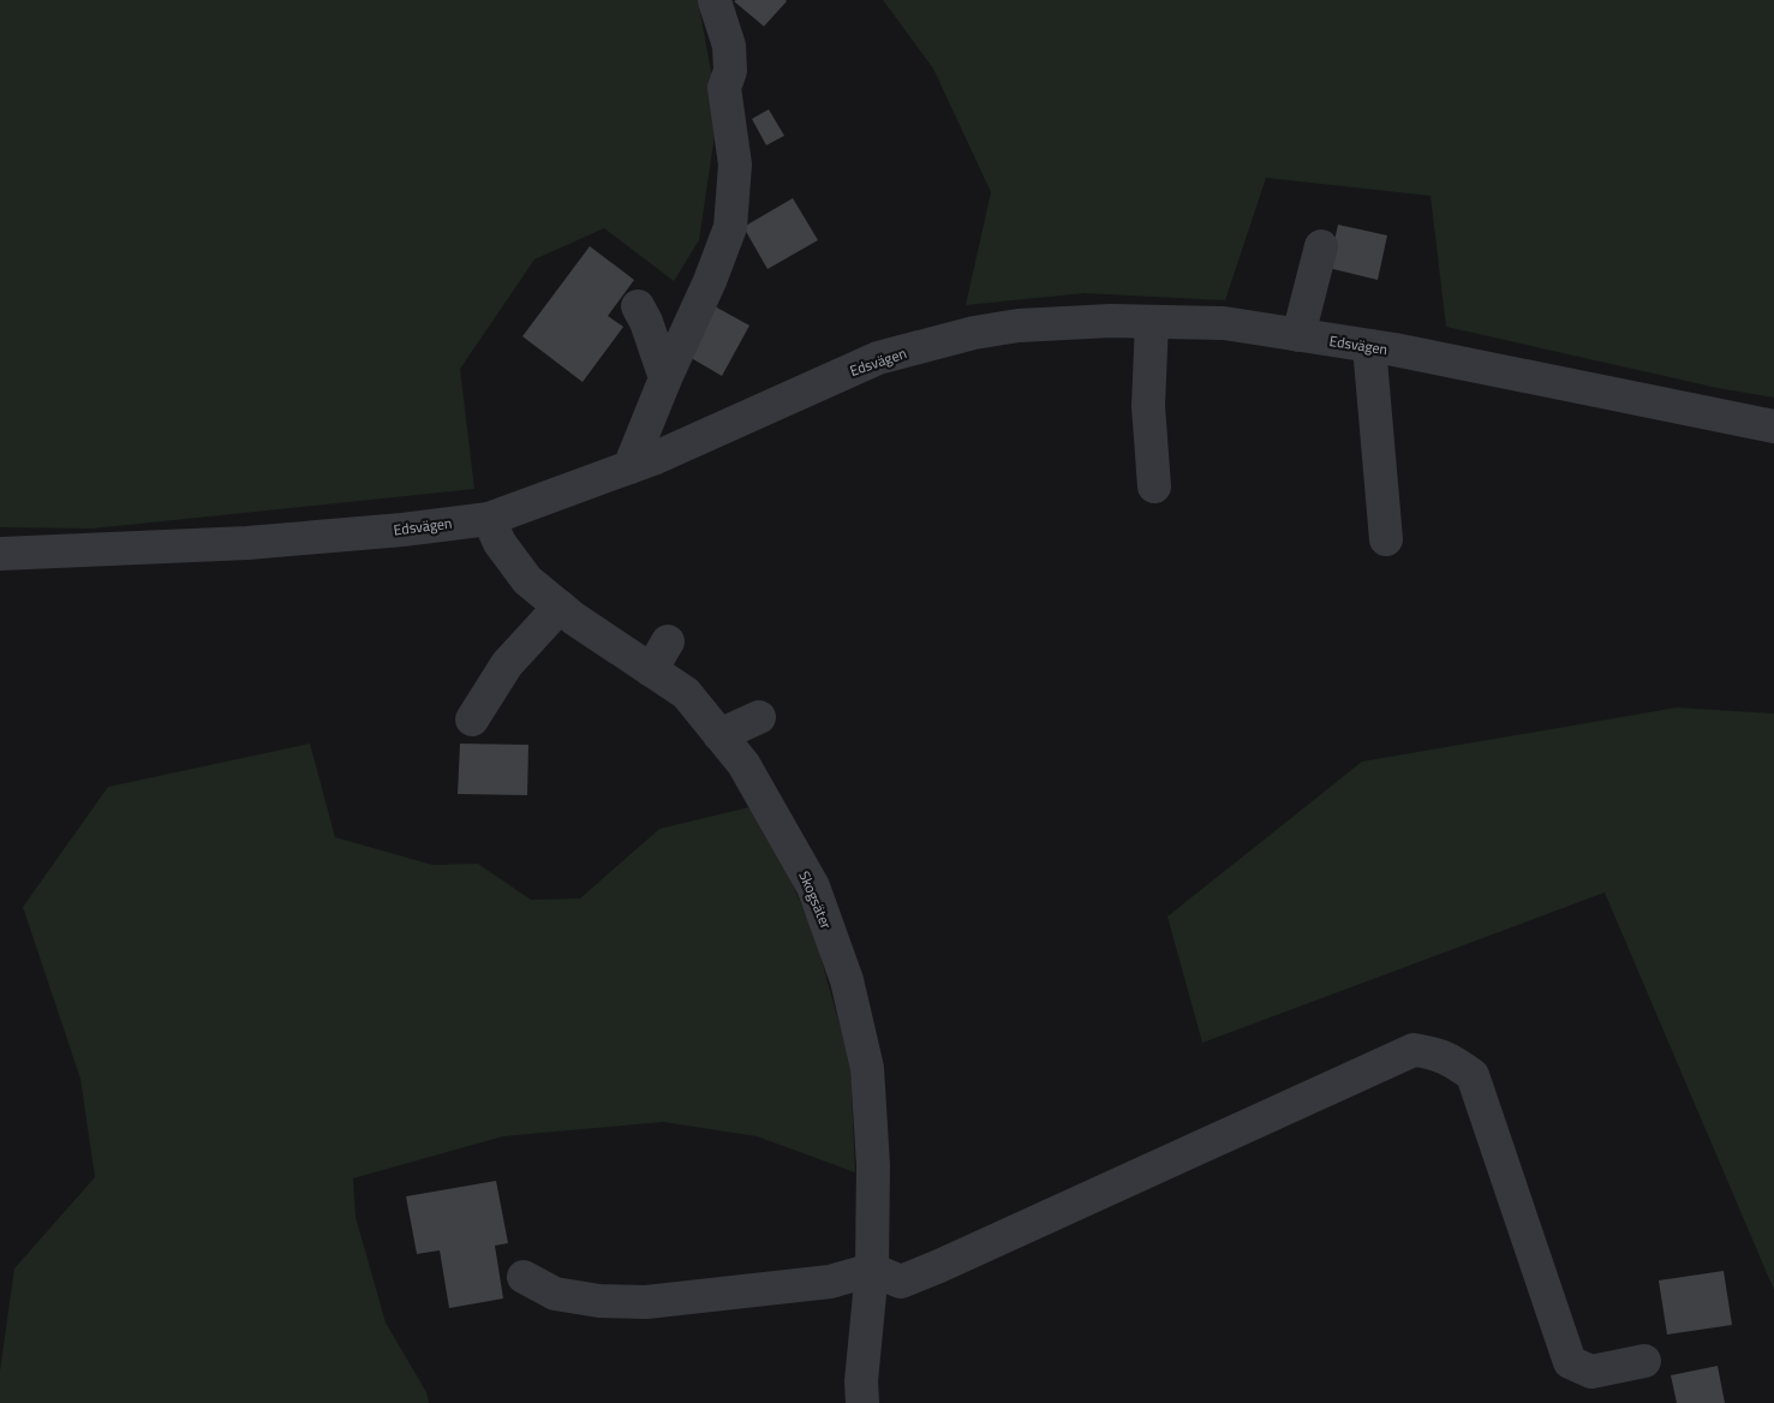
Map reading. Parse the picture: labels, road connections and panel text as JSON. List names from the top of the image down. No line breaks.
{"streets":{"street":["Edsvägen","Skogsäter"]},"crossings":[["Edsvägen","Skogsäter"]]}
